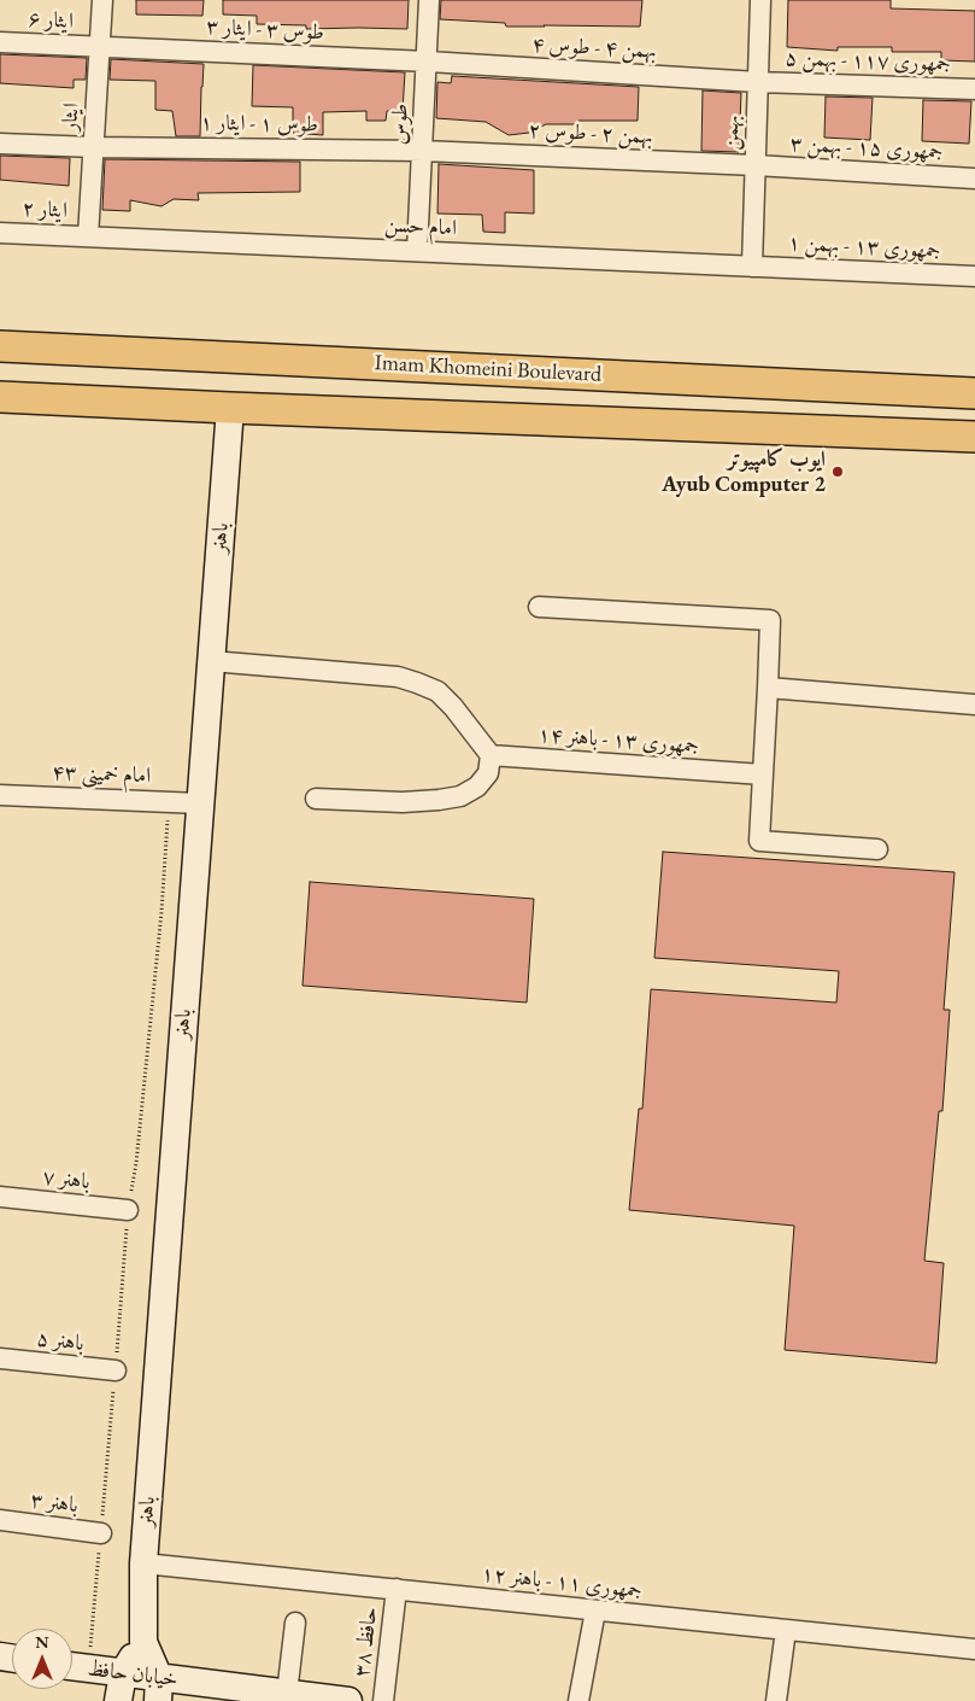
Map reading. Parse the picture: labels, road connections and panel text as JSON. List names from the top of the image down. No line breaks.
{"streets":{"main road":["Imam Khomeini Boulevard","باهنر","خیابان حافظ"],"street":["ایثار ۶","طوس ۳ - ایثار ۳","بهمن ۴ - طوس ۴","جمهوری ۱۱۷ - بهمن ۵","ایثار","طوس ۱ - ایثار ۱","طوس","بهمن","بهمن ۲ - طوس ۲","جمهوری ۱۵ - بهمن ۳","ایثار ۲","امام حسن","جمهوری ۱۳ - بهمن ۱","جمهوری ۱۳ - باهنر ۱۴","امام خمینی ۴۳","باهنر ۷","باهنر ۵","باهنر ۳","جمهوری ۱۱ - باهنر ۱۲","حافظ ۳۸"]},"crossings":[["ایثار ۶","طوس ۳ - ایثار ۳"],["ایثار ۶","ایثار"],["طوس ۳ - ایثار ۳","بهمن ۴ - طوس ۴"],["طوس ۳ - ایثار ۳","ایثار"],["طوس ۳ - ایثار ۳","طوس"],["بهمن ۴ - طوس ۴","جمهوری ۱۱۷ - بهمن ۵"],["بهمن ۴ - طوس ۴","طوس"],["بهمن ۴ - طوس ۴","بهمن"],["جمهوری ۱۱۷ - بهمن ۵","بهمن"],["ایثار","طوس ۱ - ایثار ۱"],["ایثار","ایثار ۲"],["ایثار","امام حسن"],["طوس ۱ - ایثار ۱","طوس"],["طوس ۱ - ایثار ۱","بهمن ۲ - طوس ۲"],["طوس","بهمن ۲ - طوس ۲"],["طوس","امام حسن"],["بهمن","بهمن ۲ - طوس ۲"],["بهمن","جمهوری ۱۵ - بهمن ۳"],["بهمن","امام حسن"],["بهمن","جمهوری ۱۳ - بهمن ۱"],["بهمن ۲ - طوس ۲","جمهوری ۱۵ - بهمن ۳"],["ایثار ۲","امام حسن"],["امام حسن","جمهوری ۱۳ - بهمن ۱"],["باهنر","امام خمینی ۴۳"],["باهنر","جمهوری ۱۱ - باهنر ۱۲"],["جمهوری ۱۱ - باهنر ۱۲","حافظ ۳۸"]],"places":["ایوب کامپیوتر Ayub Computer 2"],"north":"top"}
